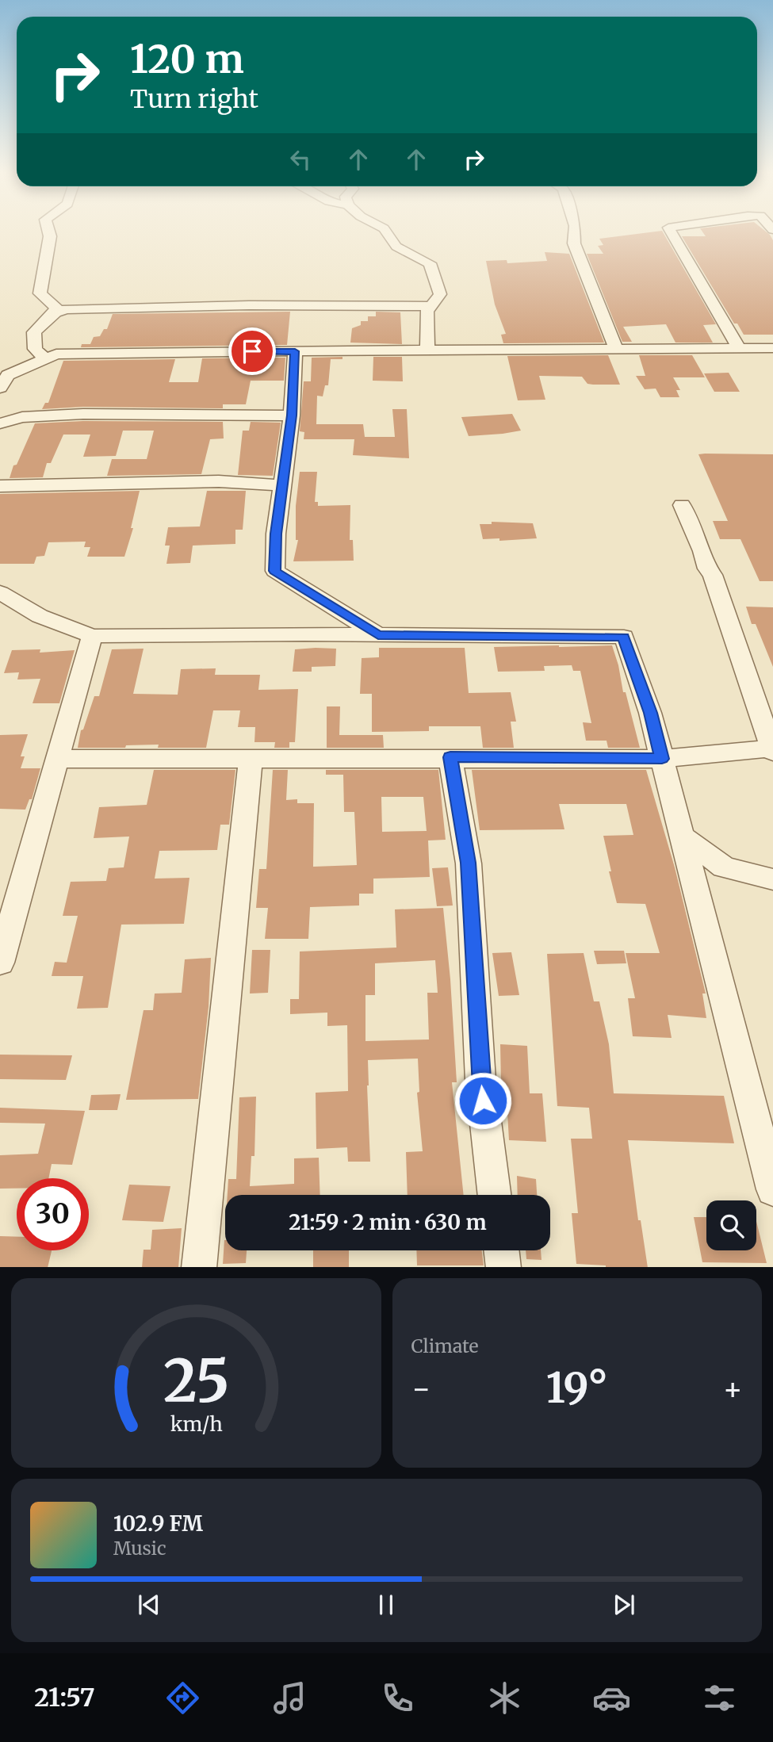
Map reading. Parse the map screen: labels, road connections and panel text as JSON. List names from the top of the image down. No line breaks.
{"page":{"turn":["120 m","Turn right"],"limit":"30","trip":"21:59 · 2 min · 630 m","tile":"Climate","heat":["−","19°","+"],"song":["102.9 FM","Music"],"tabs":"21:57","gauge":["25","km/h"]}}
